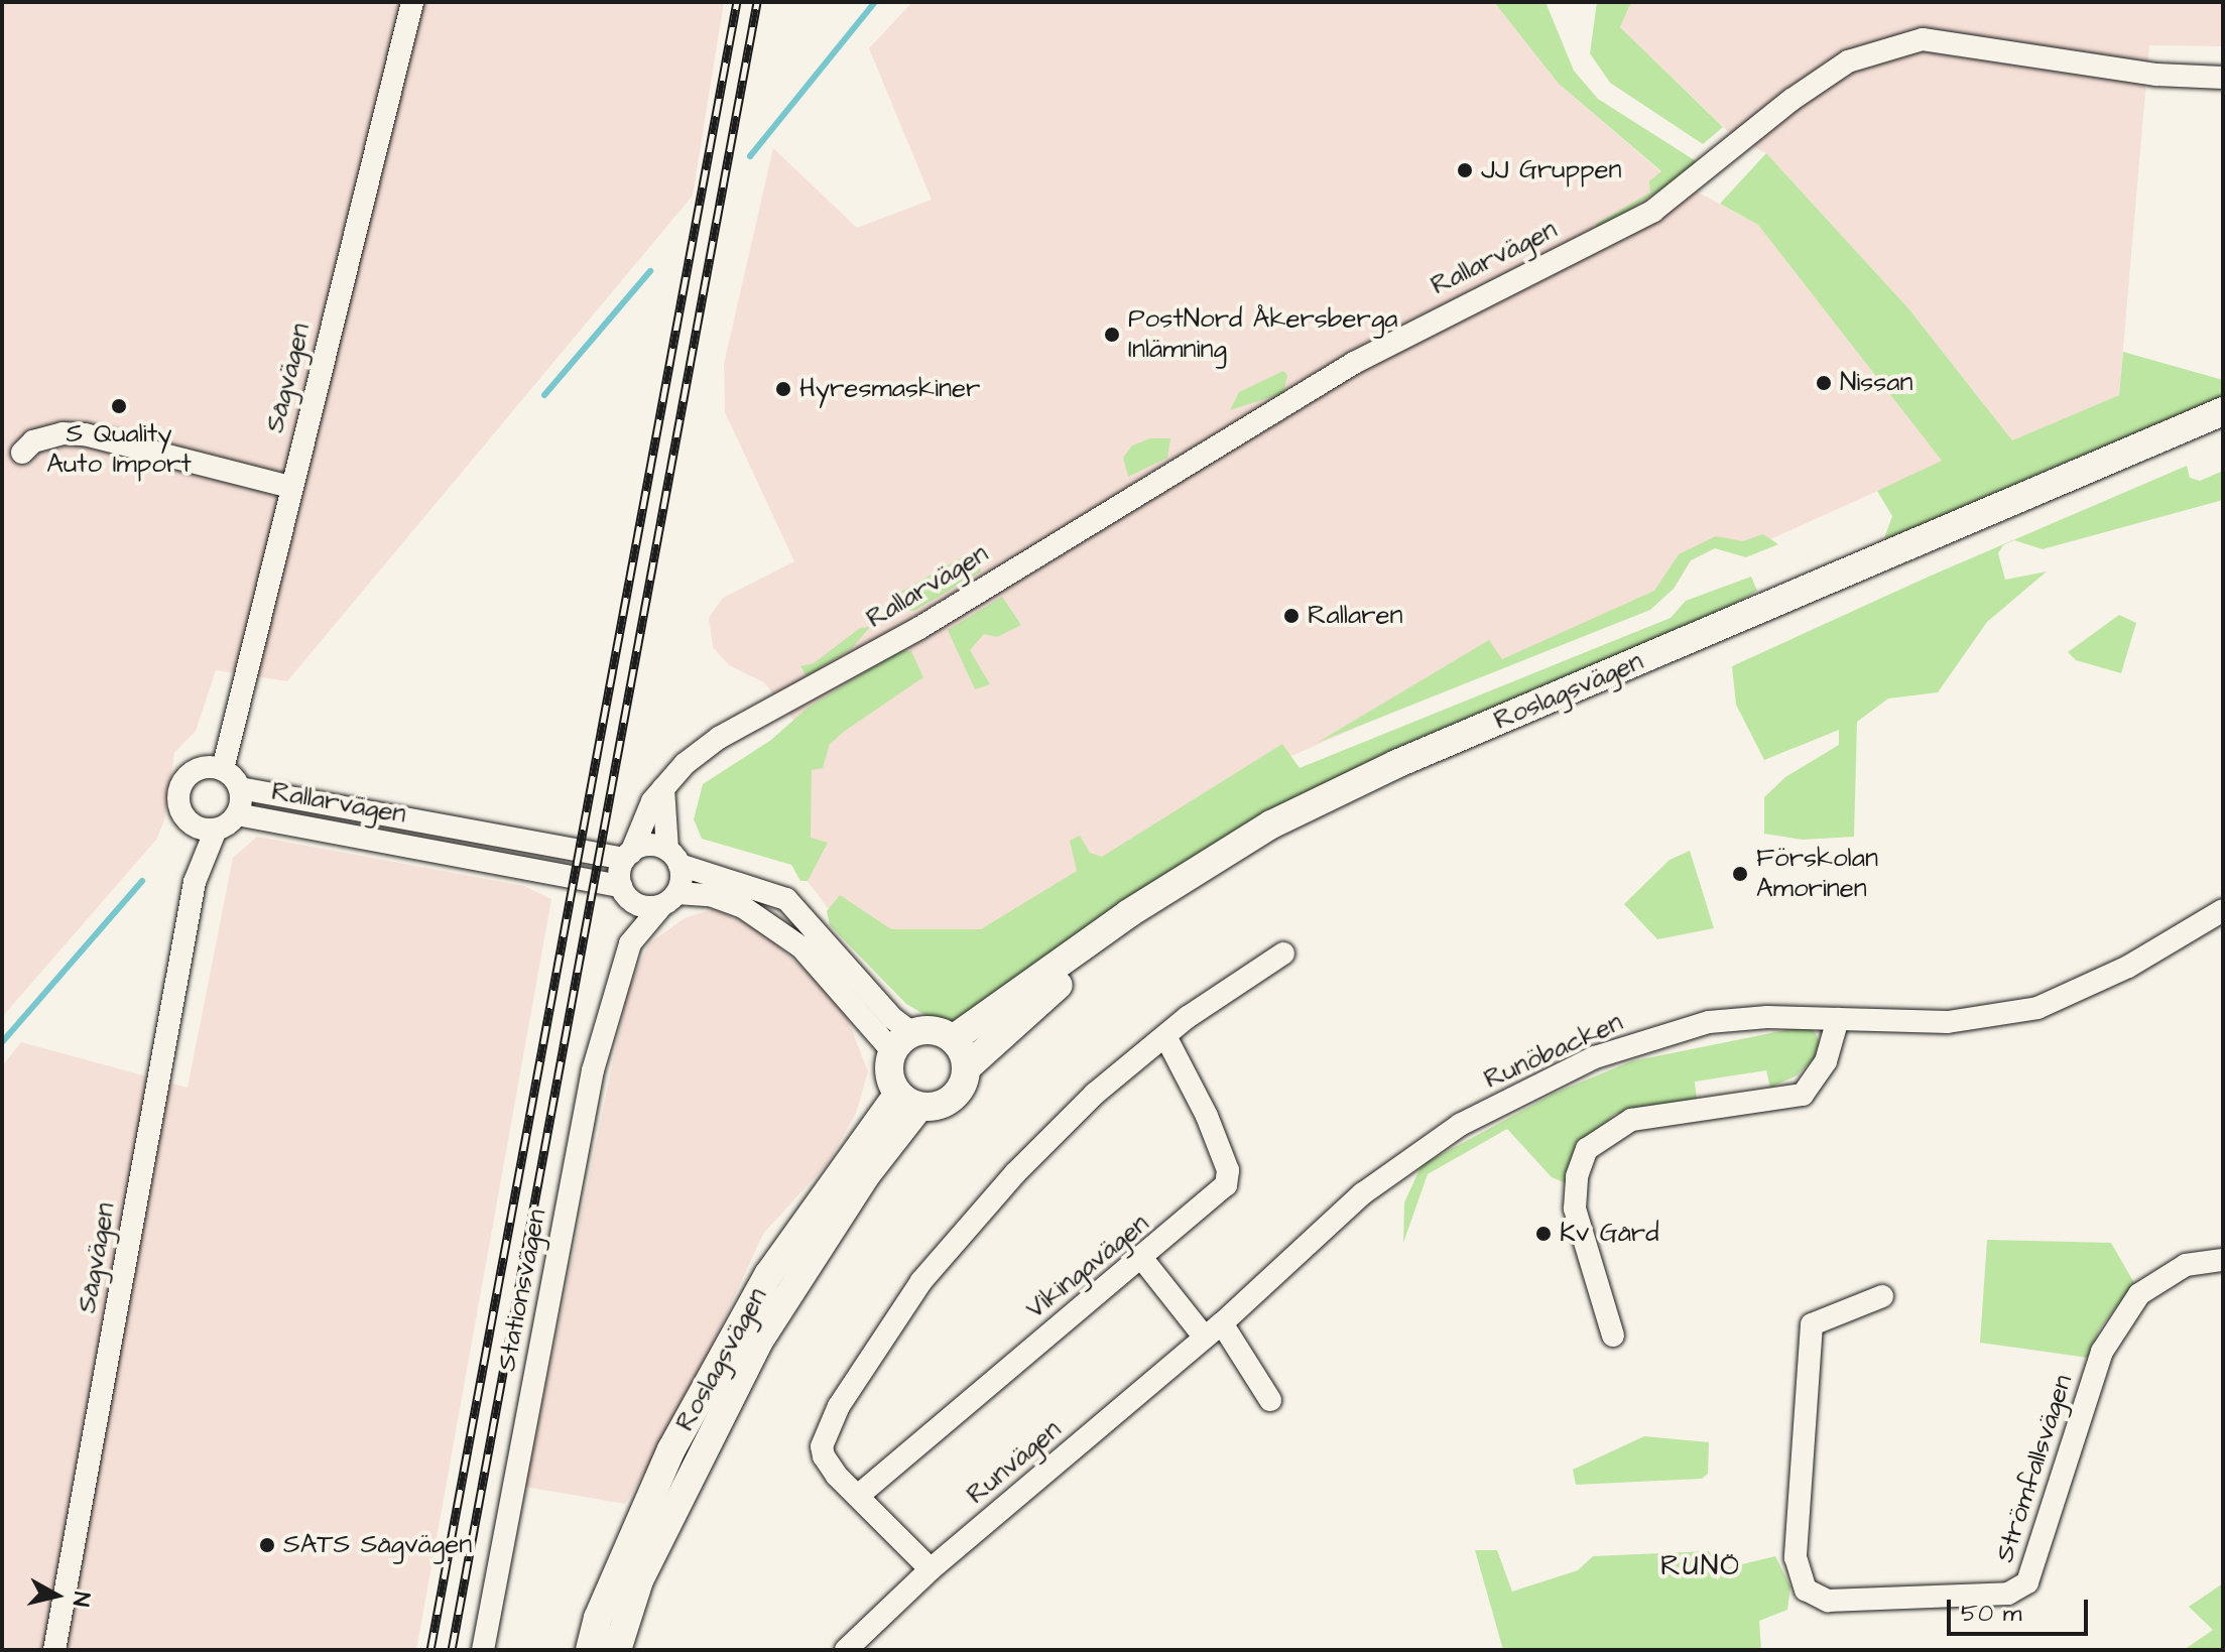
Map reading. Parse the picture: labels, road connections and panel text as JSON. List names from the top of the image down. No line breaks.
{"streets":{"main road":["Roslagsvägen"],"street":["Rallarvägen","Sågvägen","Runöbacken","Vikingavägen","Stationsvägen","Runvägen","Strömfallsvägen"]},"crossings":[["Rallarvägen","Sågvägen"],["Rallarvägen","Stationsvägen"],["Runöbacken","Runvägen"]],"districts":["RUNÖ"],"places":["JJ Gruppen","PostNord Åkersberga Inlämning","Nissan","Hyresmaskiner","S Quality Auto Import","Rallaren","Förskolan Amorinen","Kv Gård","SATS Sågvägen"],"scale_bar":"50 m","north":"right"}
